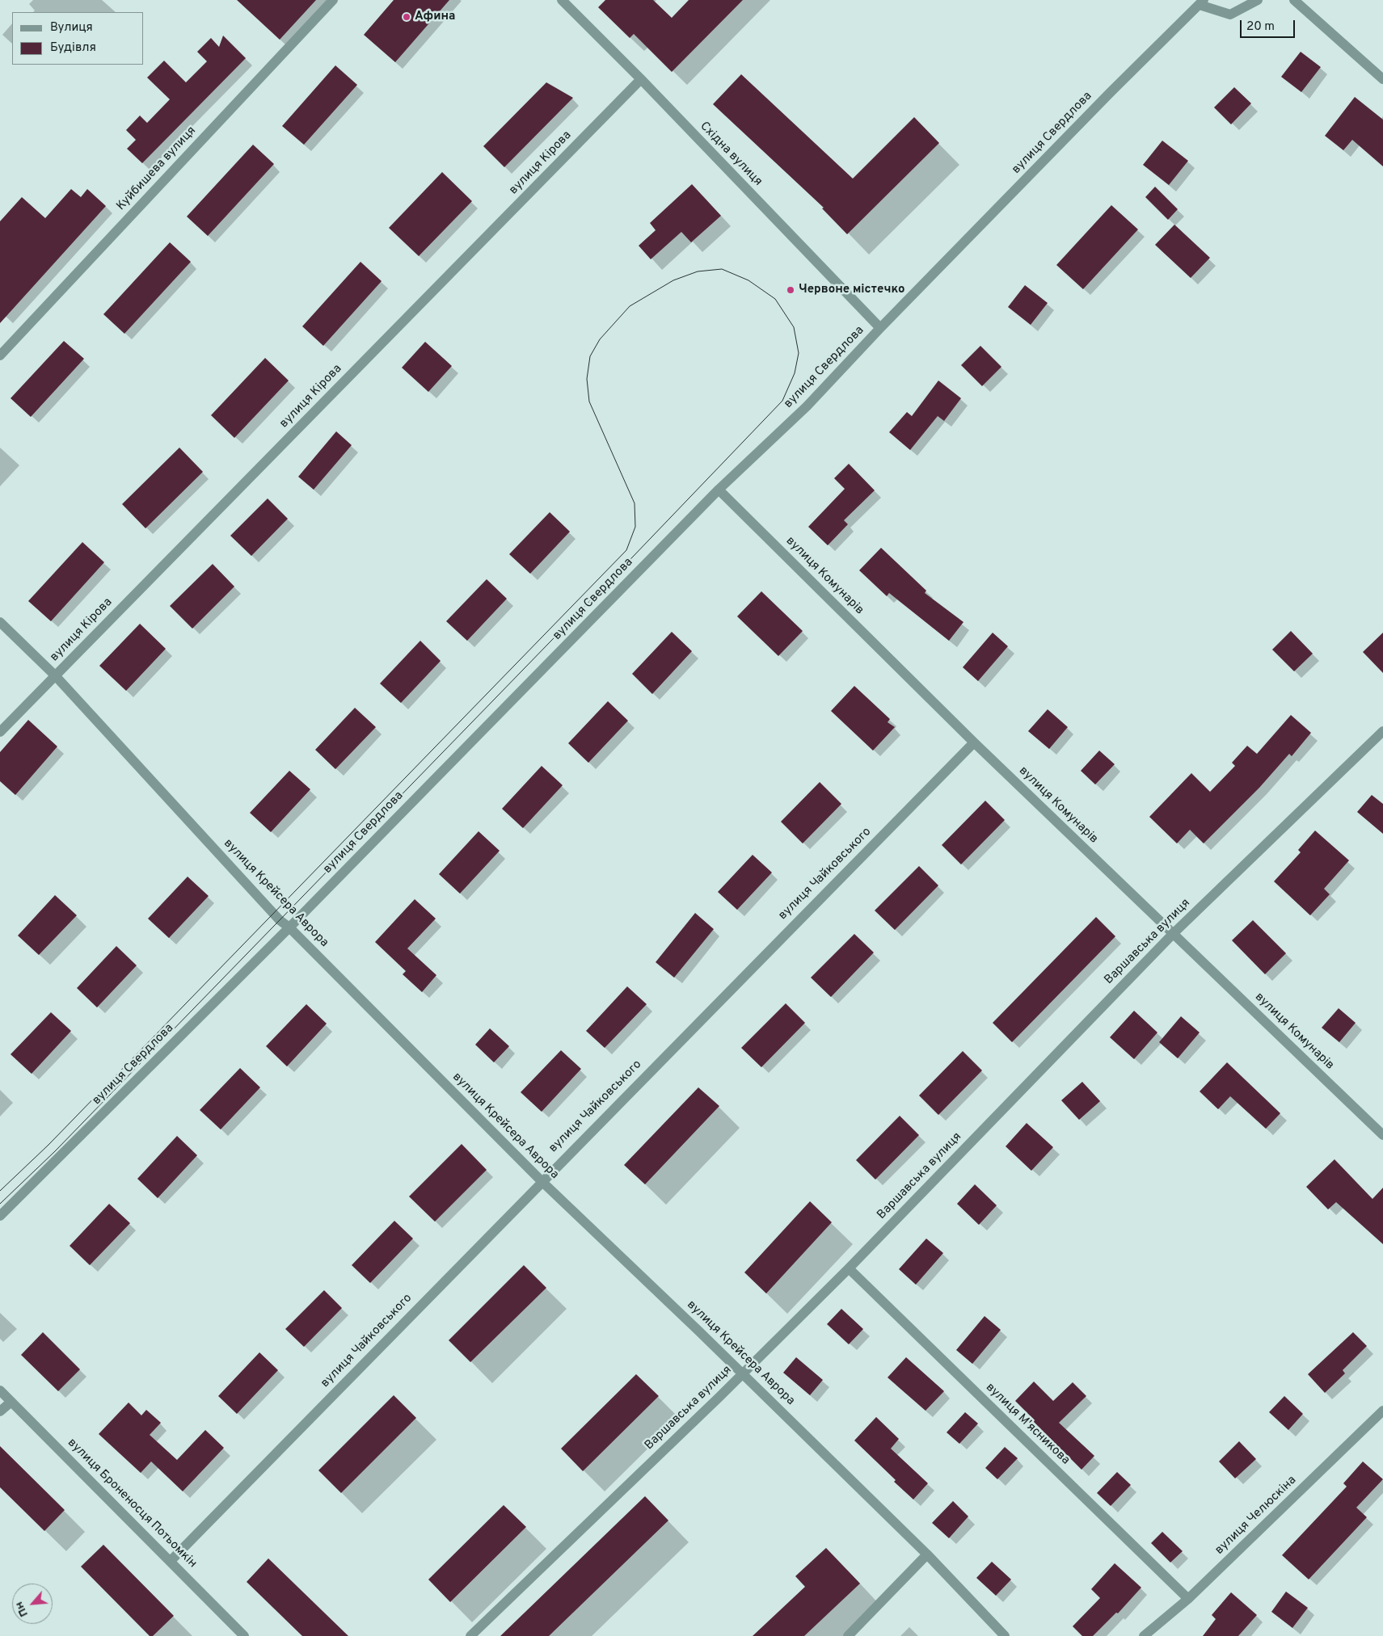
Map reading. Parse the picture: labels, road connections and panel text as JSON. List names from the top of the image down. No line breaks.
{"streets":{"street":["вулиця Свердлова","Східна вулиця","вулиця Кірова","Куйбишева вулиця","вулиця Комунарів","вулиця Чайковського","вулиця Крейсера Аврора","Варшавська вулиця","вулиця М'ясникова","вулиця Броненосця Потьомкін","вулиця Челюскіна"]},"crossings":[["вулиця Свердлова","Східна вулиця"],["вулиця Свердлова","вулиця Комунарів"],["вулиця Свердлова","вулиця Крейсера Аврора"],["Східна вулиця","вулиця Кірова"],["вулиця Кірова","вулиця Крейсера Аврора"],["вулиця Комунарів","вулиця Чайковського"],["вулиця Комунарів","Варшавська вулиця"],["вулиця Чайковського","вулиця Крейсера Аврора"],["вулиця Чайковського","вулиця Броненосця Потьомкін"],["вулиця Крейсера Аврора","Варшавська вулиця"],["Варшавська вулиця","вулиця М'ясникова"],["вулиця М'ясникова","вулиця Челюскіна"]],"places":["Афина","Червоне містечко"],"legend":["Вулиця","Будівля"],"scale_bar":"20 m","north":"bottom left"}
